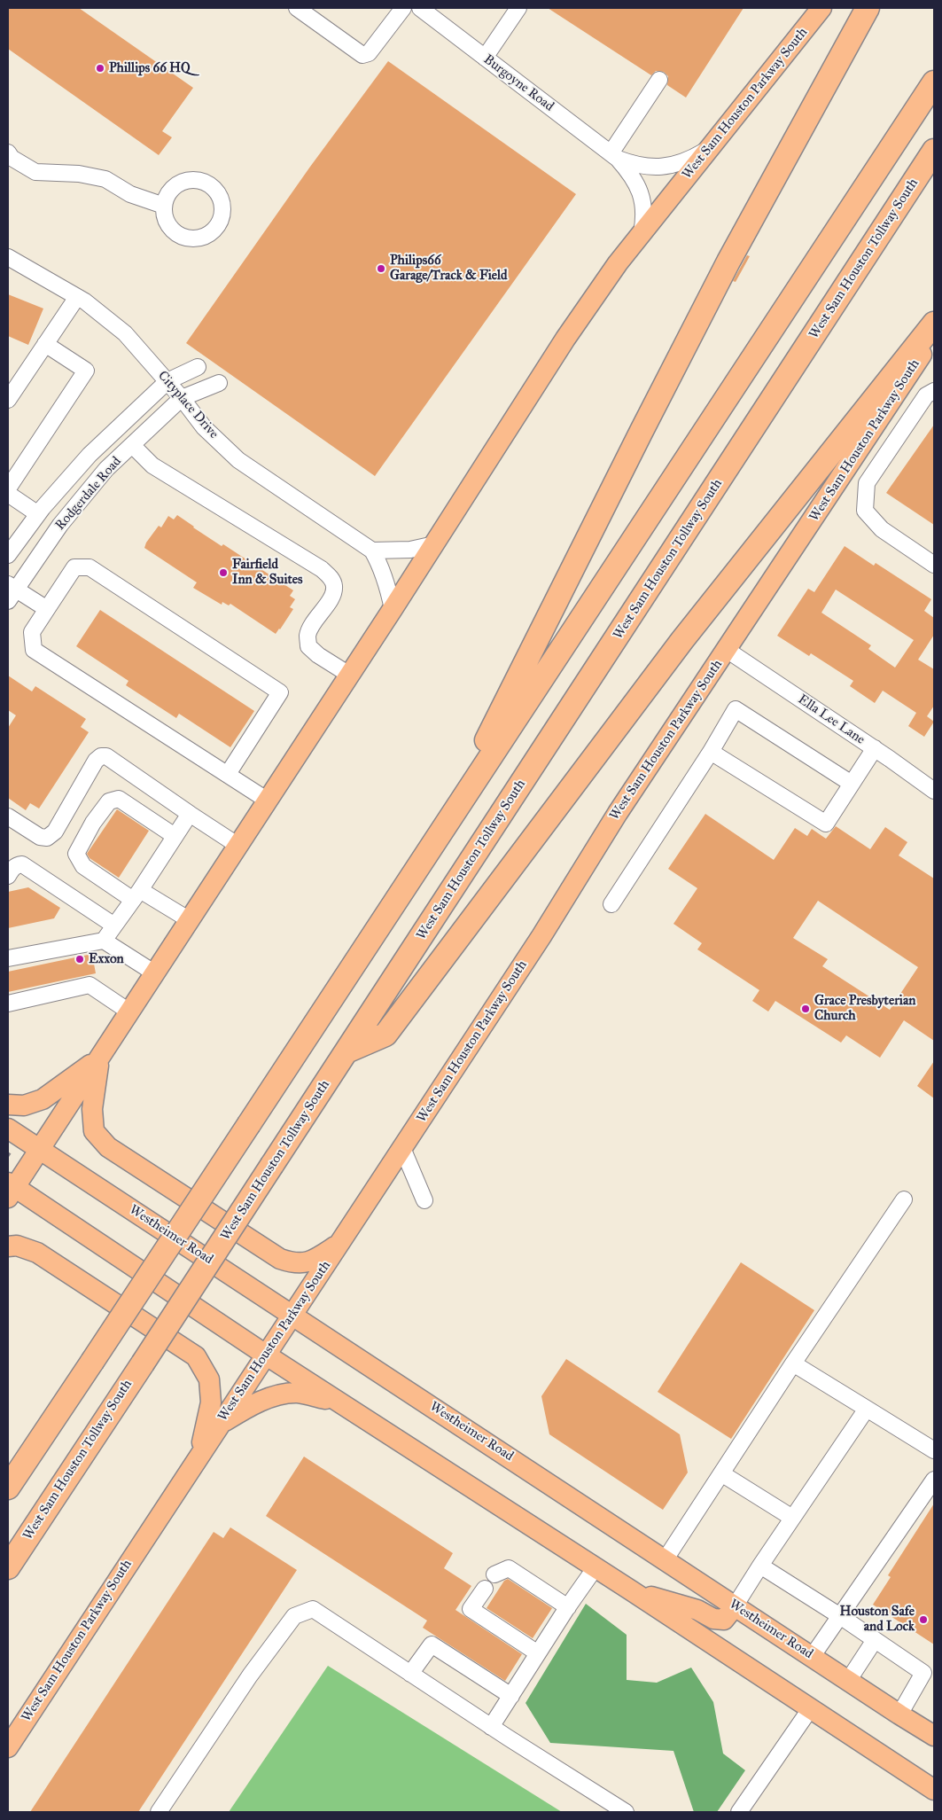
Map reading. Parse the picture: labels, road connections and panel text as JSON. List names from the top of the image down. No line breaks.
{"streets":{"highway":["West Sam Houston Tollway South"],"main road":["West Sam Houston Parkway South","Westheimer Road"],"street":["Burgoyne Road","Cityplace Drive","Rodgerdale Road","Ella Lee Lane"]},"crossings":[["Burgoyne Road","West Sam Houston Parkway South"],["West Sam Houston Parkway South","Cityplace Drive"],["West Sam Houston Parkway South","Ella Lee Lane"],["West Sam Houston Parkway South","Westheimer Road"],["Cityplace Drive","Rodgerdale Road"]],"places":["Phillips 66 HQ","Philips66 Garage/Track & Field","Fairfield Inn & Suites","Exxon","Grace Presbyterian Church","Houston Safe and Lock"]}
